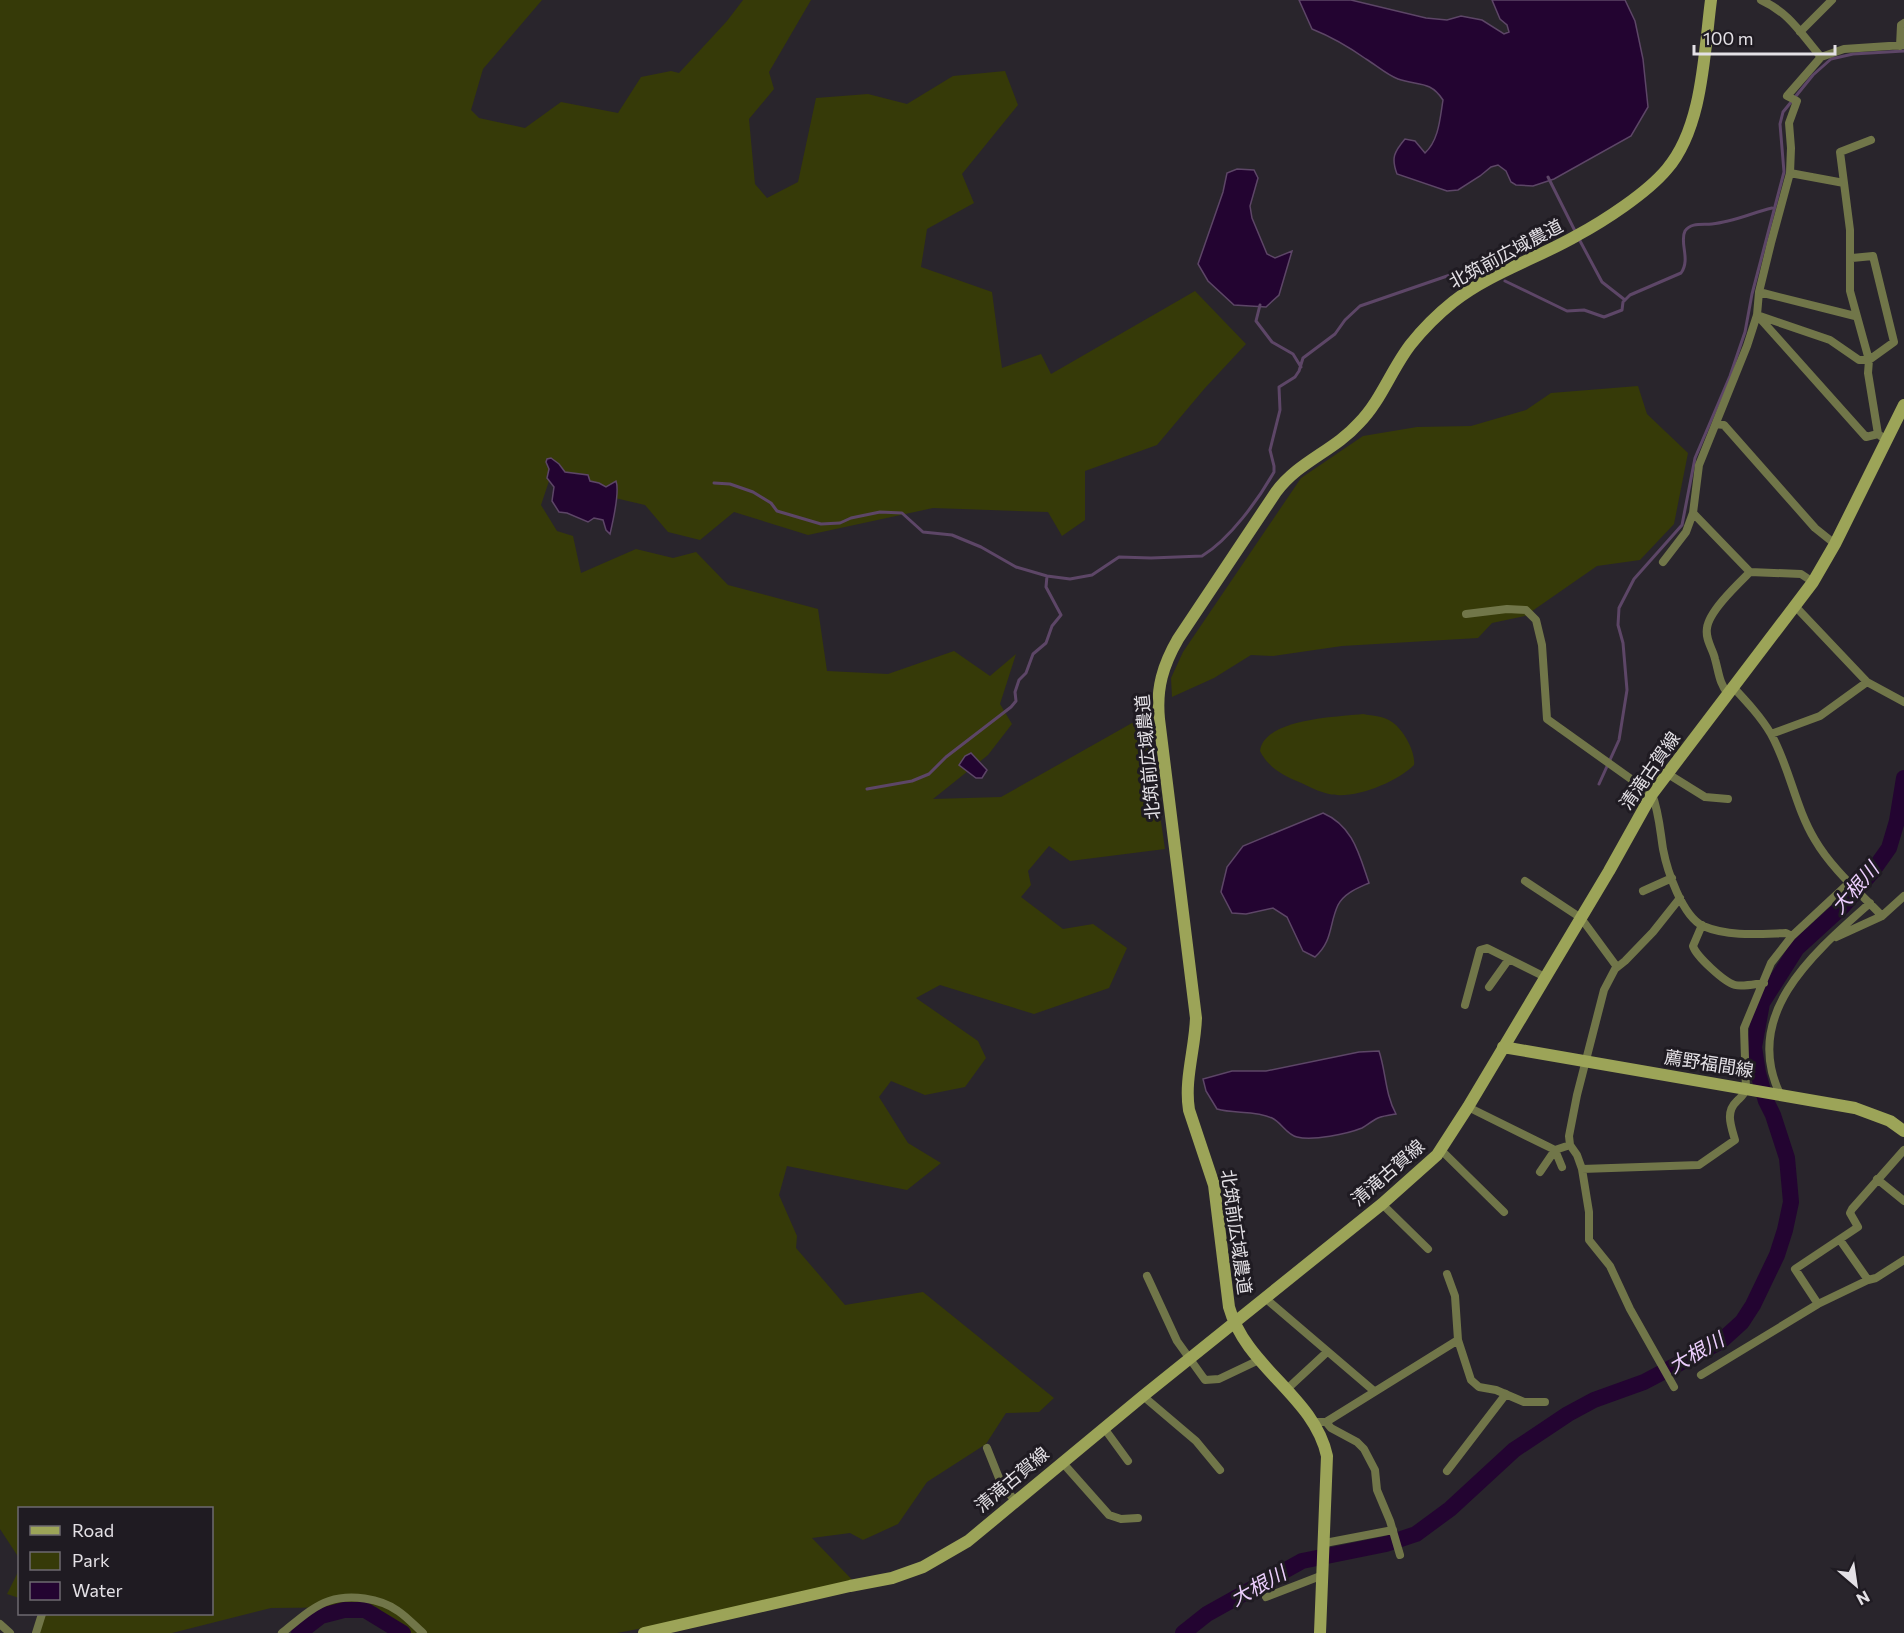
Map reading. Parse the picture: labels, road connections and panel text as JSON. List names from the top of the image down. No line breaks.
{"streets":{"main road":["北筑前広域農道","清滝古賀線","薦野福間線"]},"crossings":[["北筑前広域農道","清滝古賀線"],["清滝古賀線","薦野福間線"]],"water":["大根川"],"legend":["Road","Park","Water"],"scale_bar":"100 m","north":"bottom right"}
